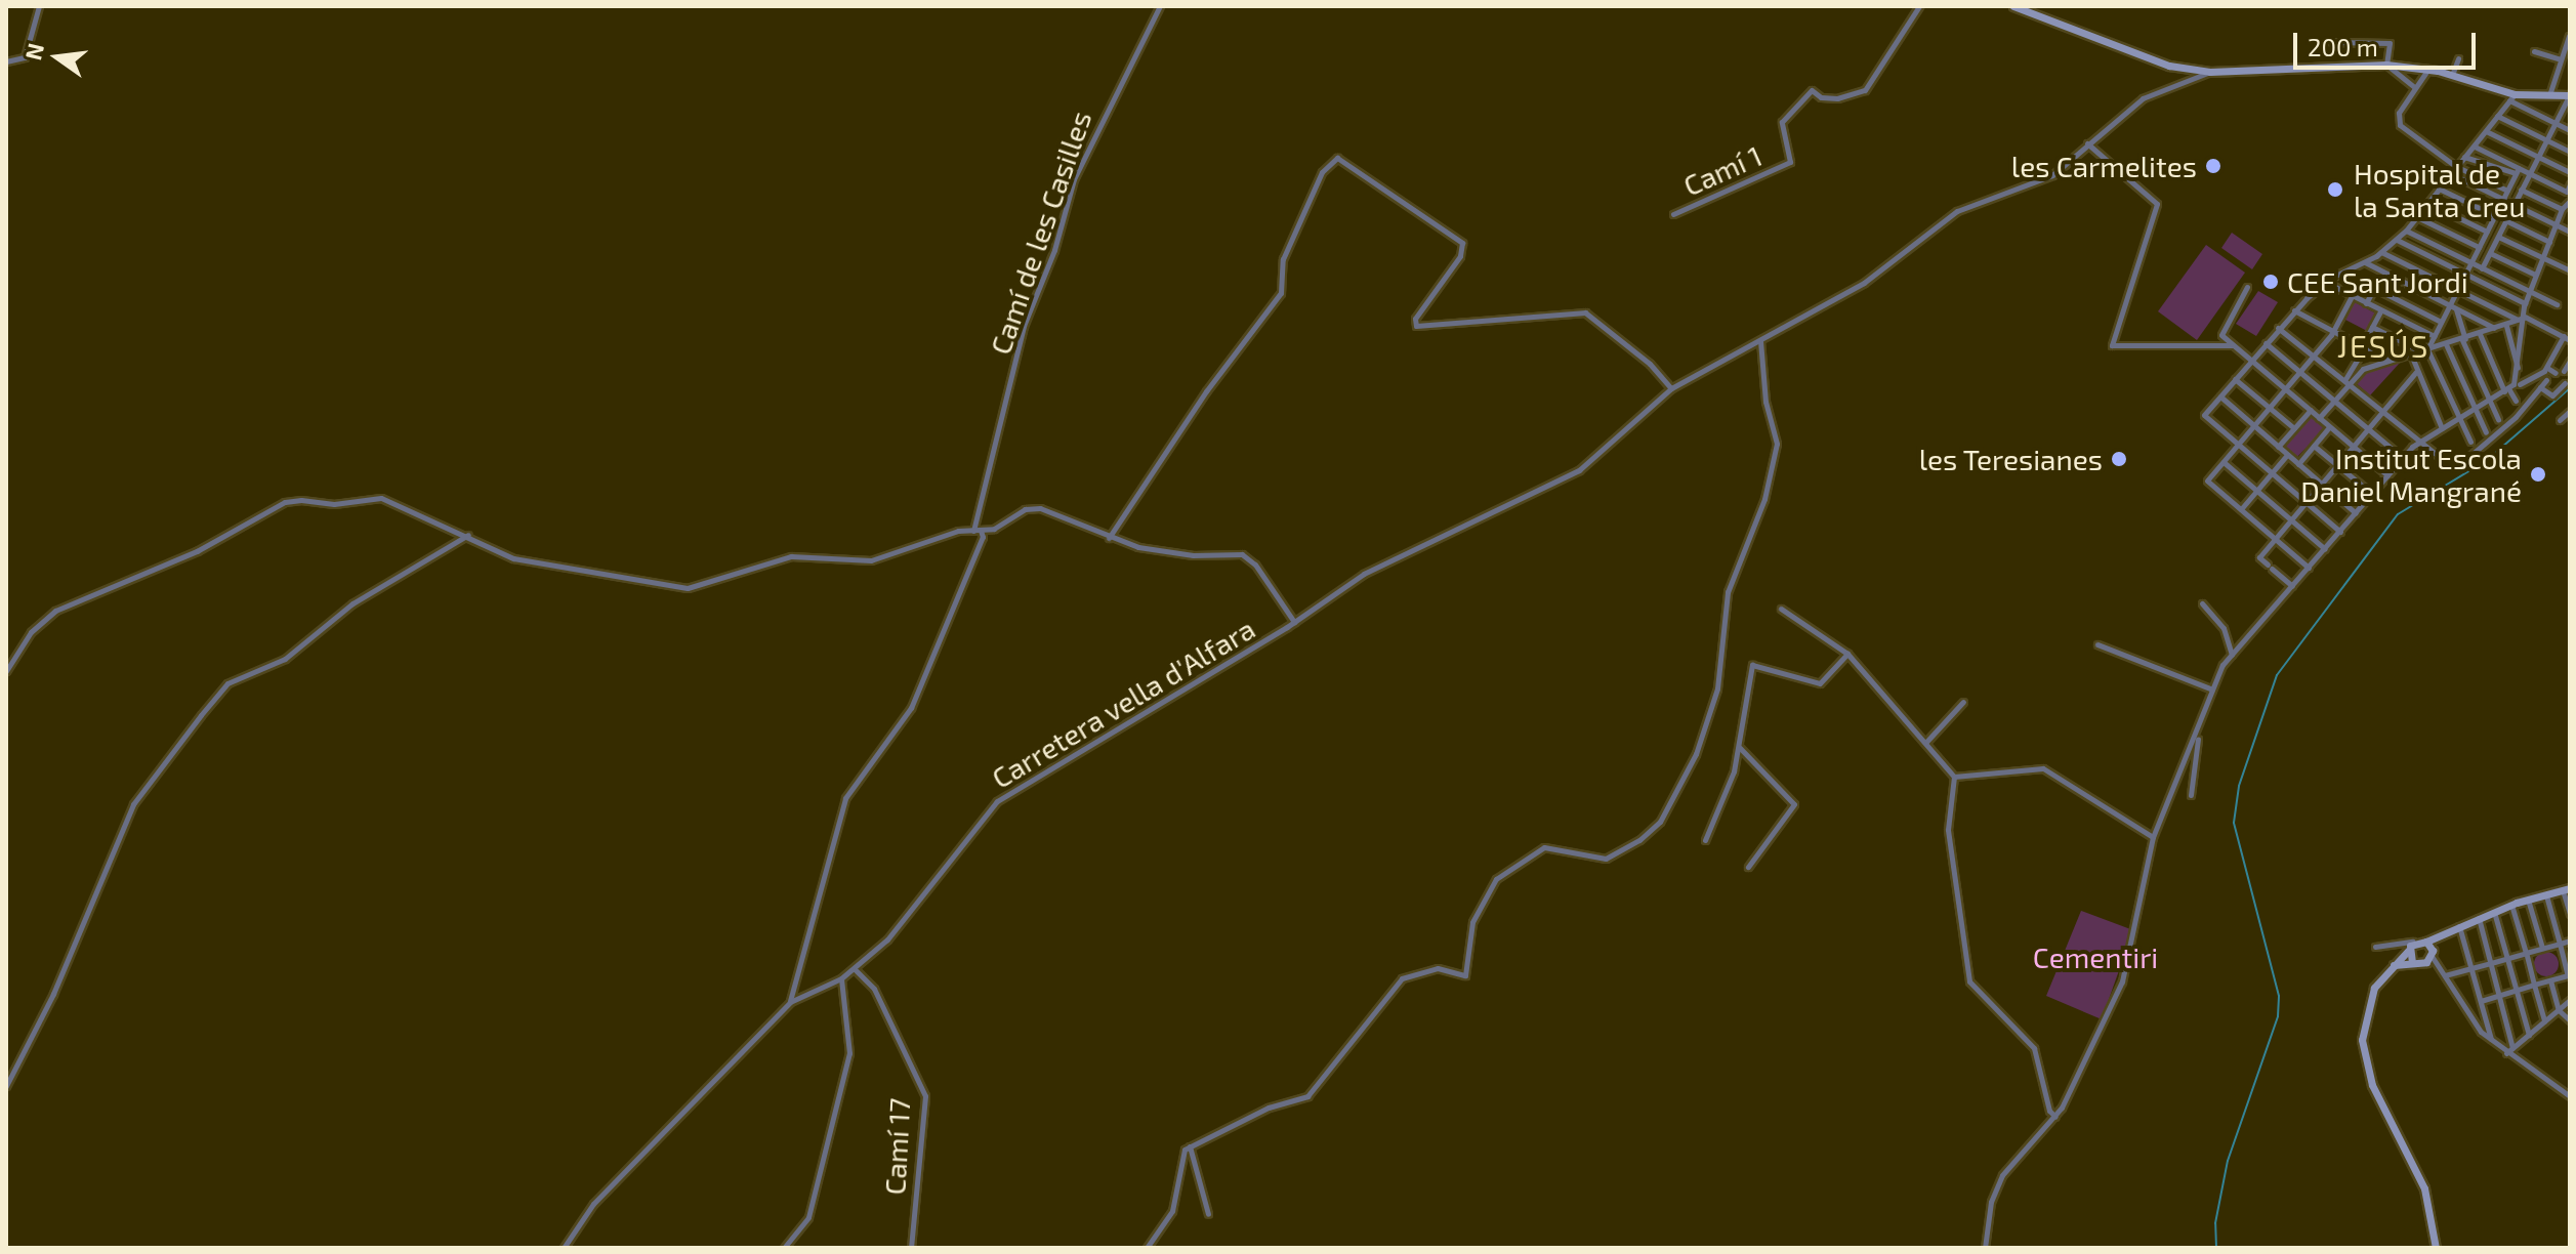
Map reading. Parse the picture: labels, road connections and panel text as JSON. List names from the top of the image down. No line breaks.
{"streets":{"street":["Camí 1","Camí de les Casilles","Carretera vella d'Alfara","Camí 17"]},"crossings":[["Camí de les Casilles","Carretera vella d'Alfara"],["Carretera vella d'Alfara","Camí 17"]],"districts":["JESÚS"],"parks":["Cementiri"],"places":["les Carmelites","Hospital de la Santa Creu","CEE Sant Jordi","les Teresianes","Institut Escola Daniel Mangrané"],"scale_bar":"200 m","north":"left"}
